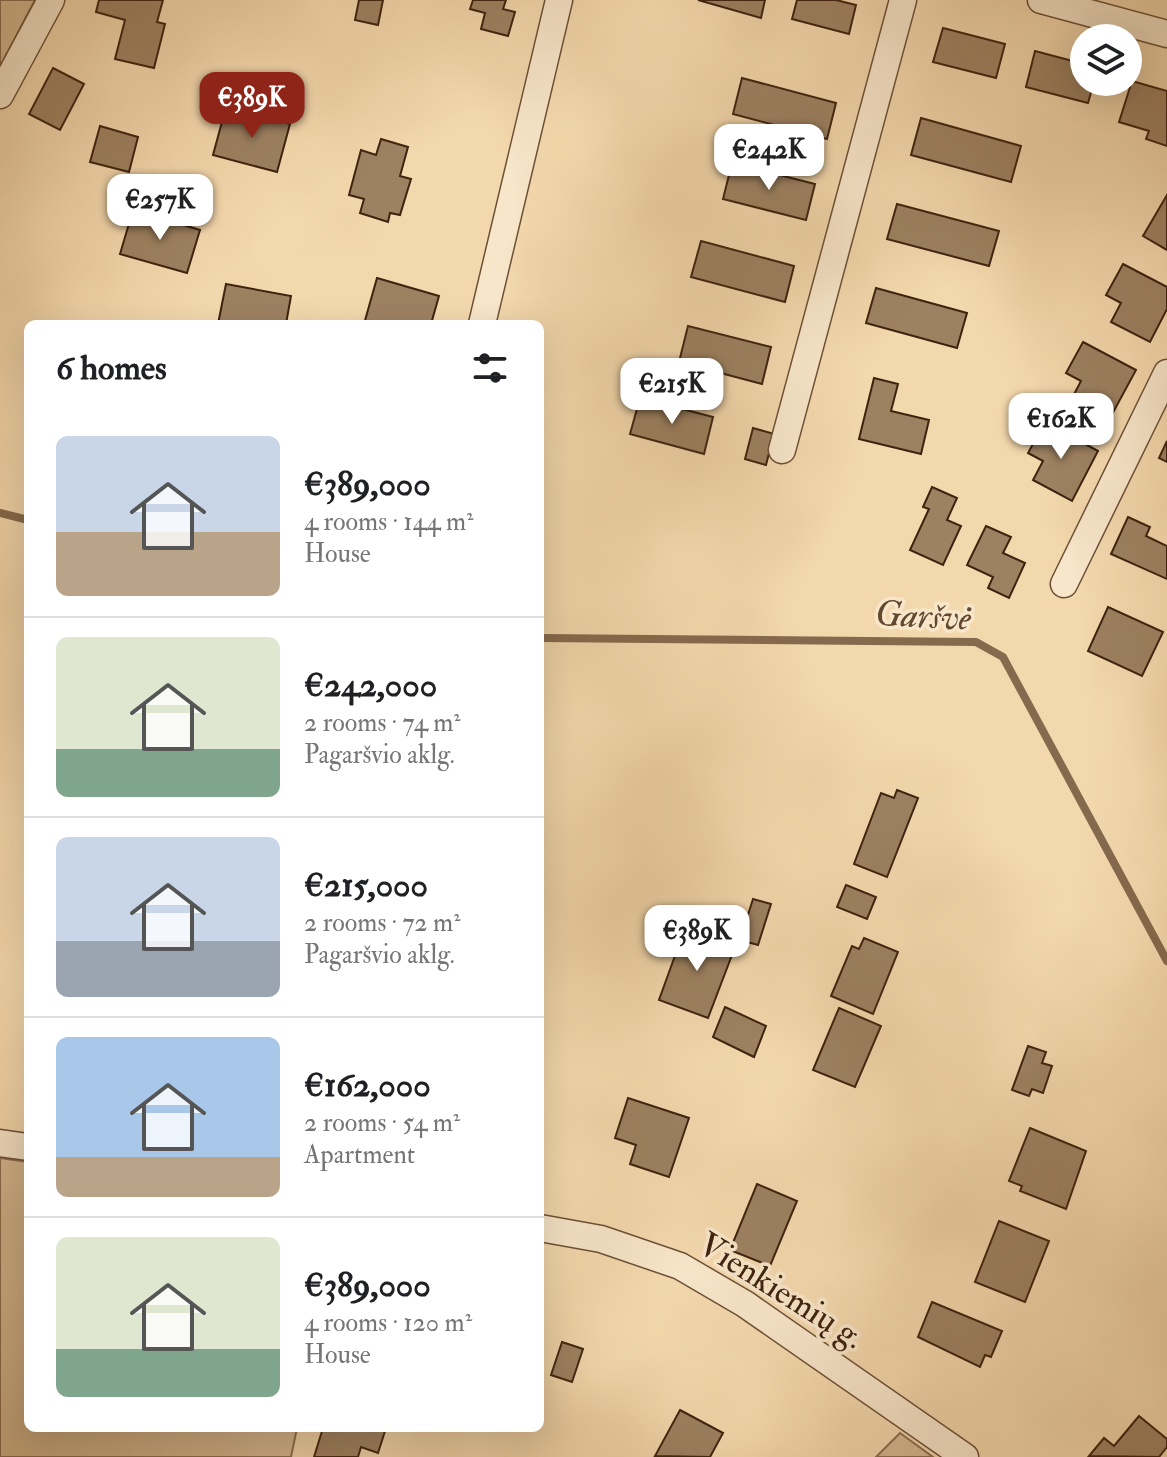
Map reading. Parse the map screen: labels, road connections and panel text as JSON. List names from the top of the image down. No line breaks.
{"streets":{"street":["Vienkiemių g."]},"water":["Garšvė"],"page":{"price":["€389K","€242K","€257K","€215K","€162K","€389K"],"heading":"6 homes","list":[{"name":"€389,000","note":"4 rooms · 144 m² · House"},{"name":"€242,000","note":"2 rooms · 74 m² · Pagaršvio aklg."},{"name":"€215,000","note":"2 rooms · 72 m² · Pagaršvio aklg."},{"name":"€162,000","note":"2 rooms · 54 m² · Apartment"},{"name":"€389,000","note":"4 rooms · 120 m² · House"}]}}
